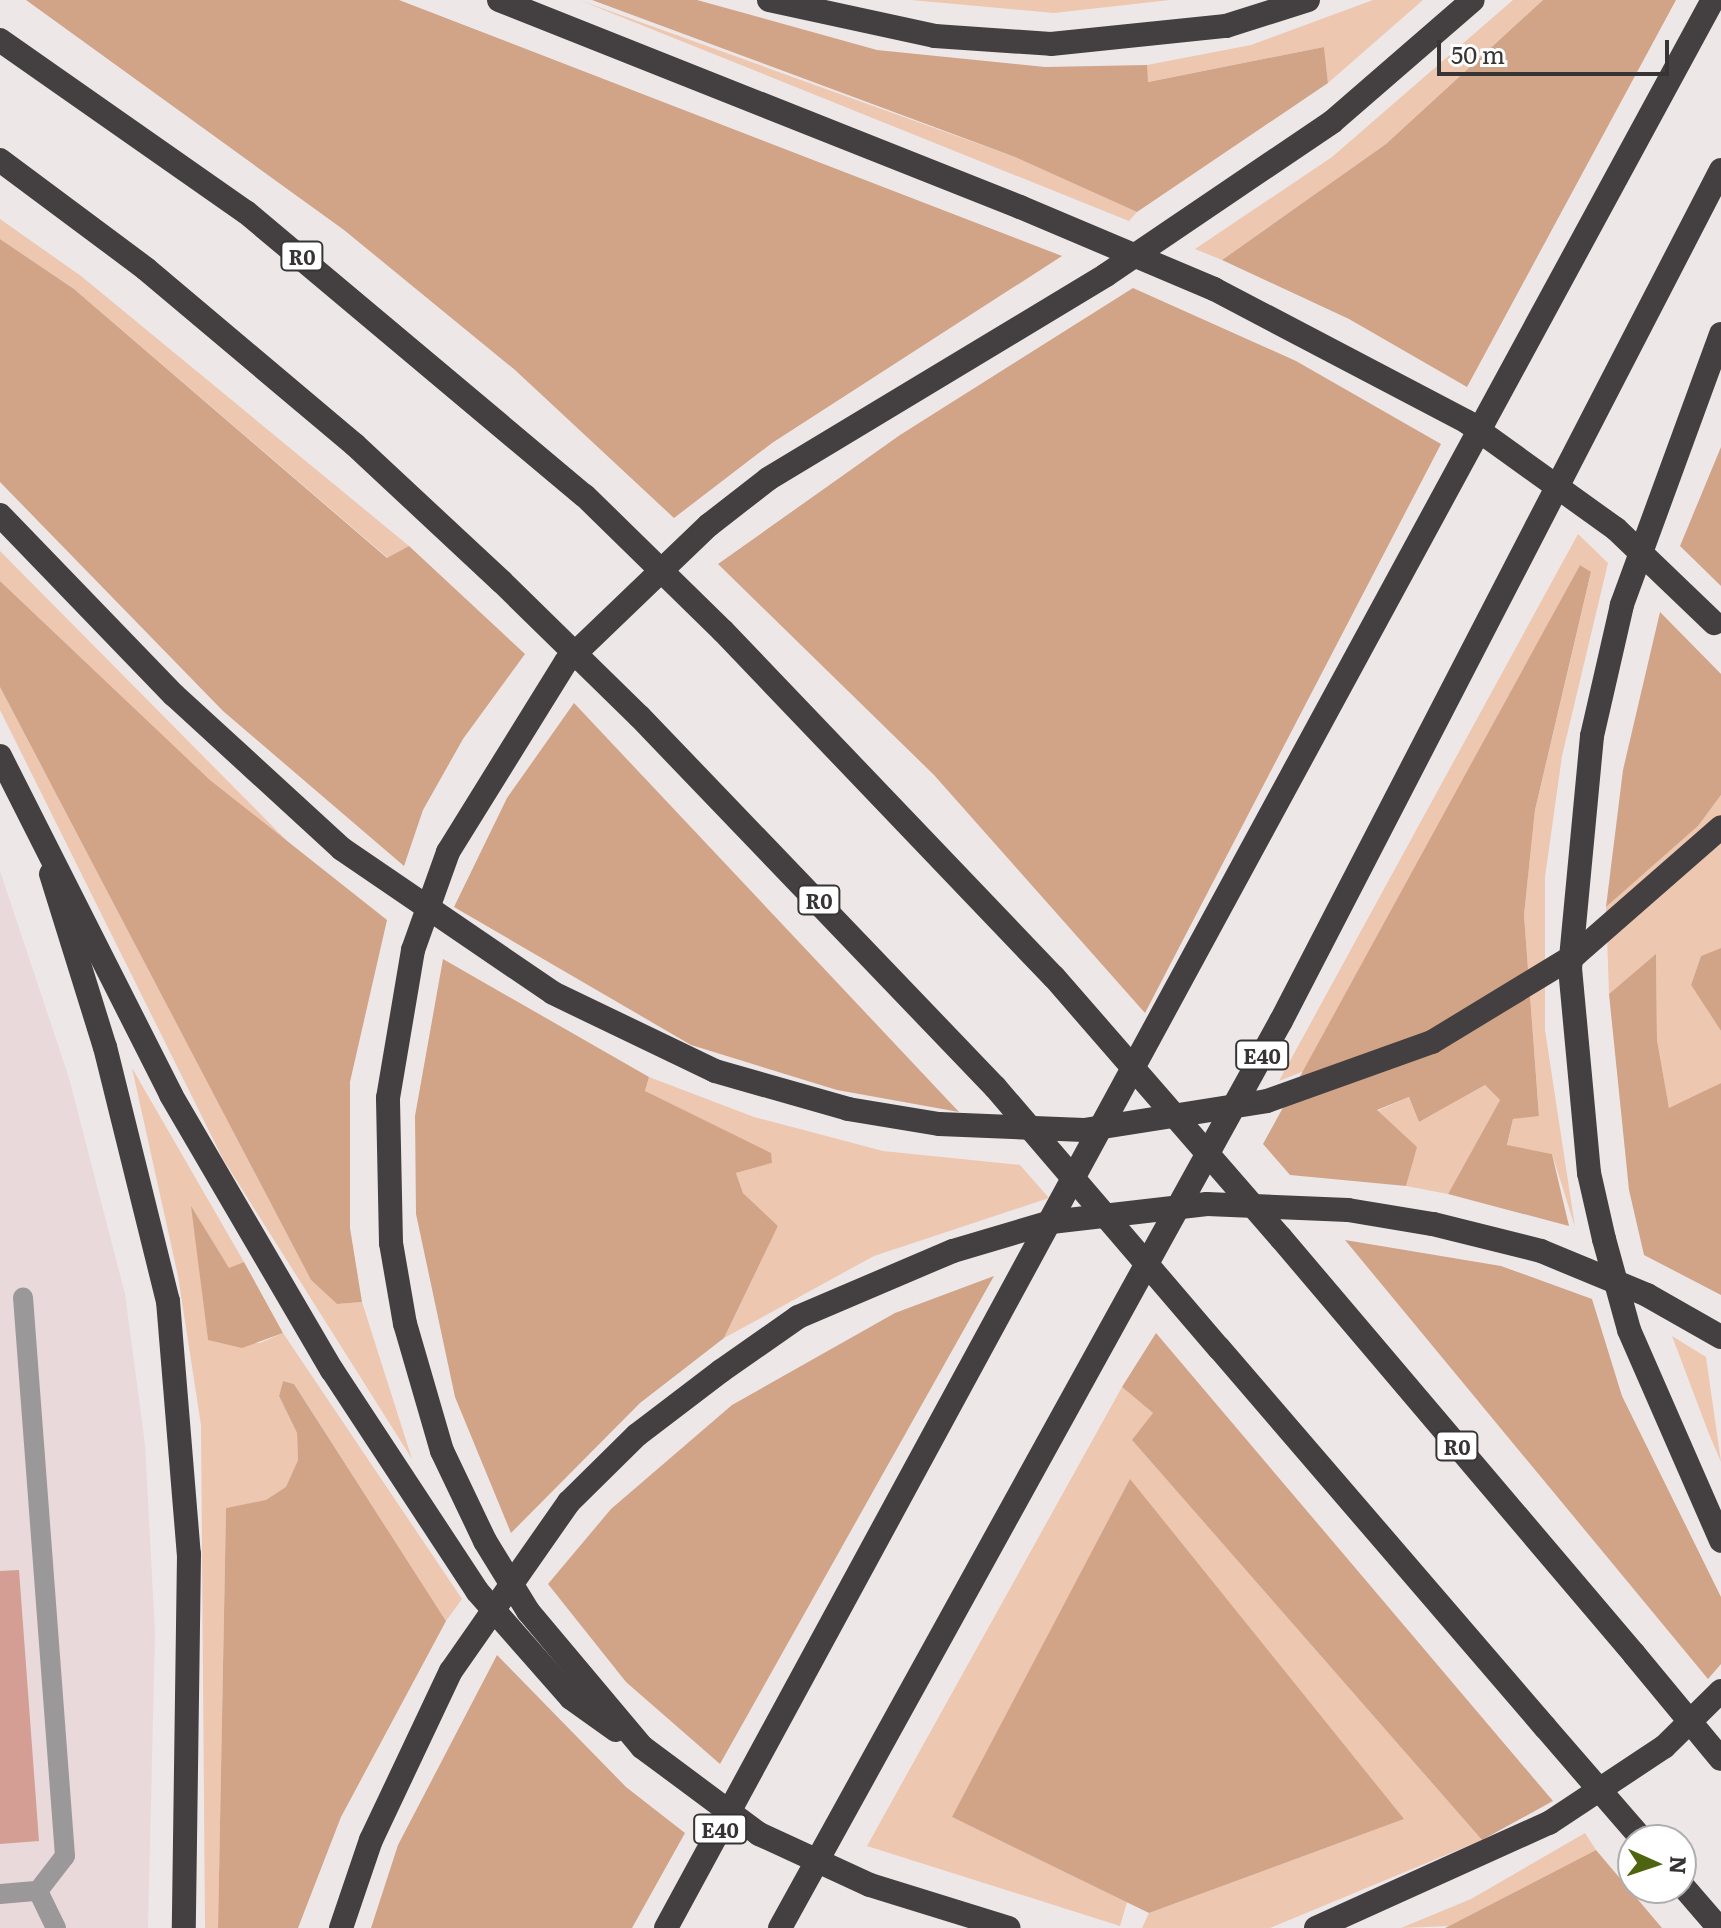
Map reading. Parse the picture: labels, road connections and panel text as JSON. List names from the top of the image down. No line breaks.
{"streets":{"highway":["R0","E40"]},"scale_bar":"50 m","north":"right"}
